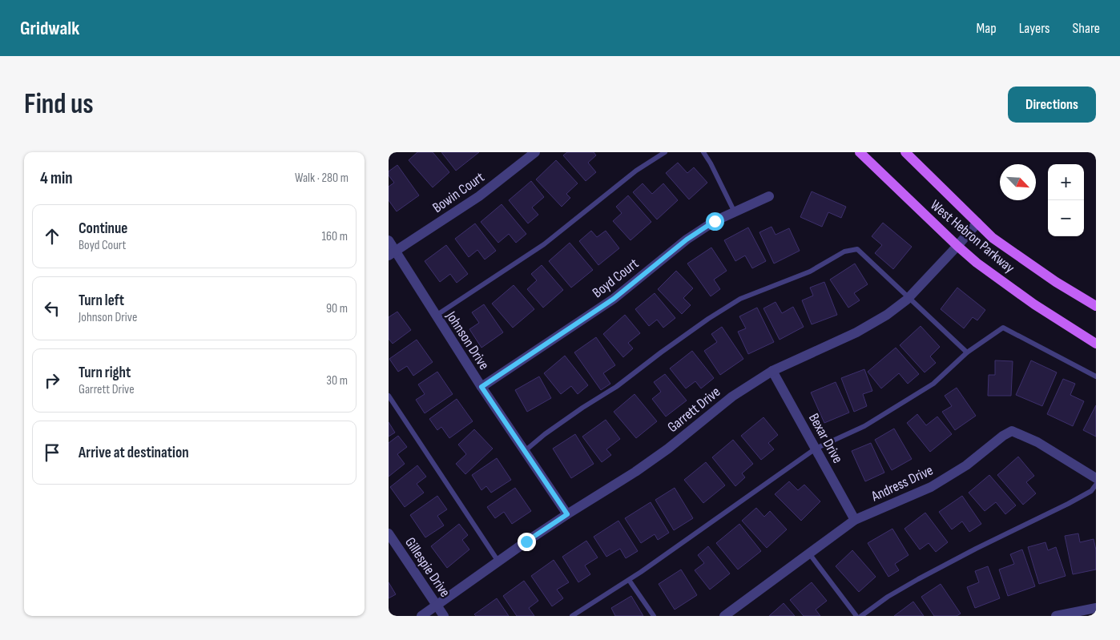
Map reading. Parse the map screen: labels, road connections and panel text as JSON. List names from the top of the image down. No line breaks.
{"streets":{"main road":["West Hebron Parkway"],"street":["Bowin Court","Boyd Court","Johnson Drive","Garrett Drive","Bexar Drive","Andress Drive","Gillespie Drive"]},"crossings":[["Bowin Court","Johnson Drive"],["West Hebron Parkway","Garrett Drive"],["Boyd Court","Johnson Drive"],["Johnson Drive","Garrett Drive"],["Garrett Drive","Bexar Drive"],["Garrett Drive","Gillespie Drive"],["Bexar Drive","Andress Drive"]],"north":"bottom right","page":{"header":"Gridwalk","nav":["Map","Layers","Share"],"buttons":"Directions","title":"Find us","heading":["4 min","Walk · 280 m"],"map_buttons":["+","−"],"list":[["Continue","Boyd Court","160 m"],["Turn left","Johnson Drive","90 m"],["Turn right","Garrett Drive","30 m"],"Arrive at destination"]}}
